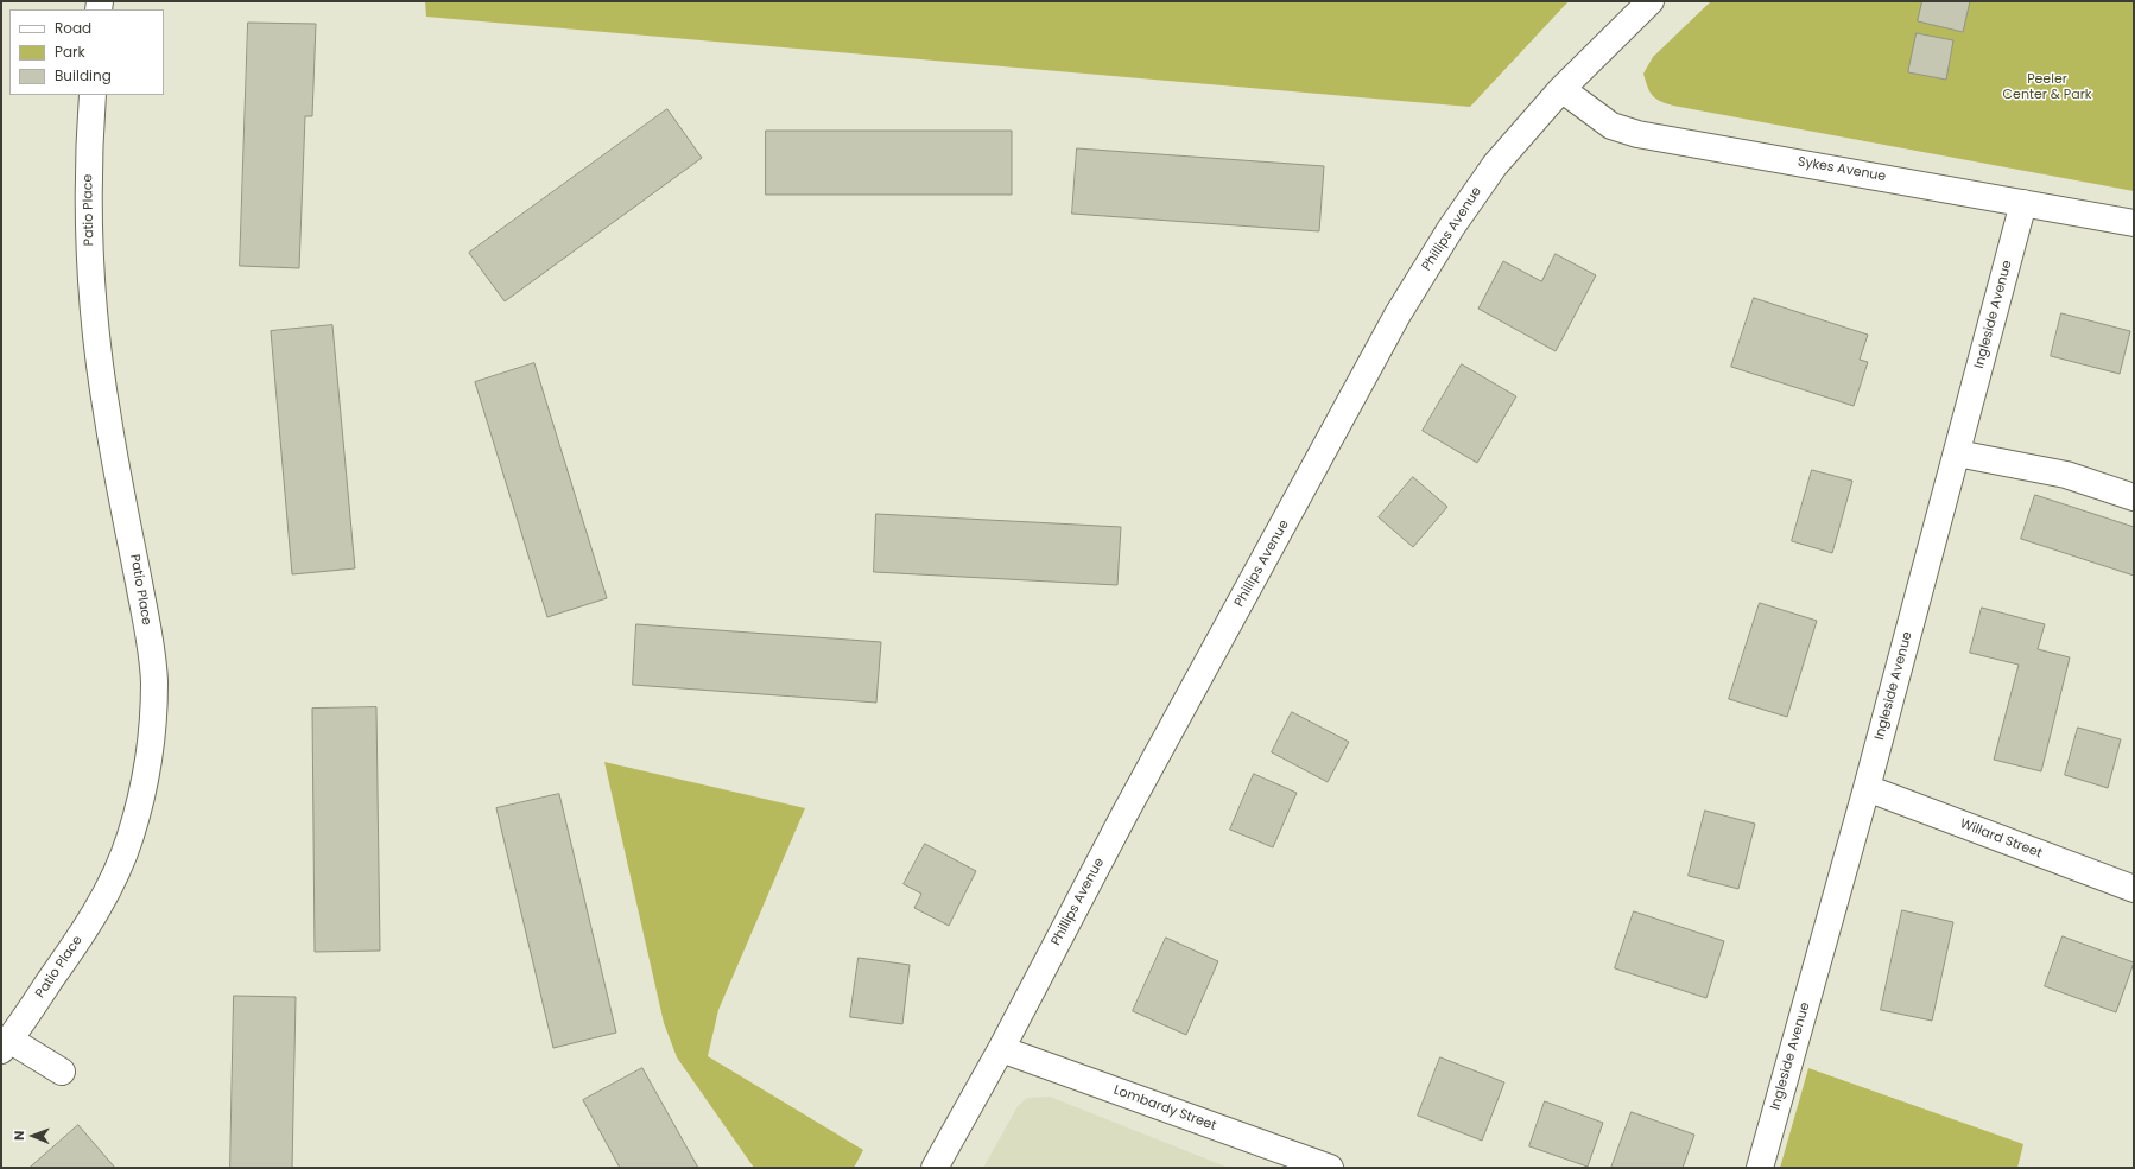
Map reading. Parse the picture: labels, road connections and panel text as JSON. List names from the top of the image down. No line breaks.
{"streets":{"street":["Sykes Avenue","Patio Place","Phillips Avenue","Ingleside Avenue","Willard Street","Lombardy Street"]},"crossings":[["Sykes Avenue","Phillips Avenue"],["Sykes Avenue","Ingleside Avenue"],["Phillips Avenue","Lombardy Street"],["Ingleside Avenue","Willard Street"]],"parks":["Peeler Center & Park"],"legend":["Road","Park","Building"],"north":"left"}
